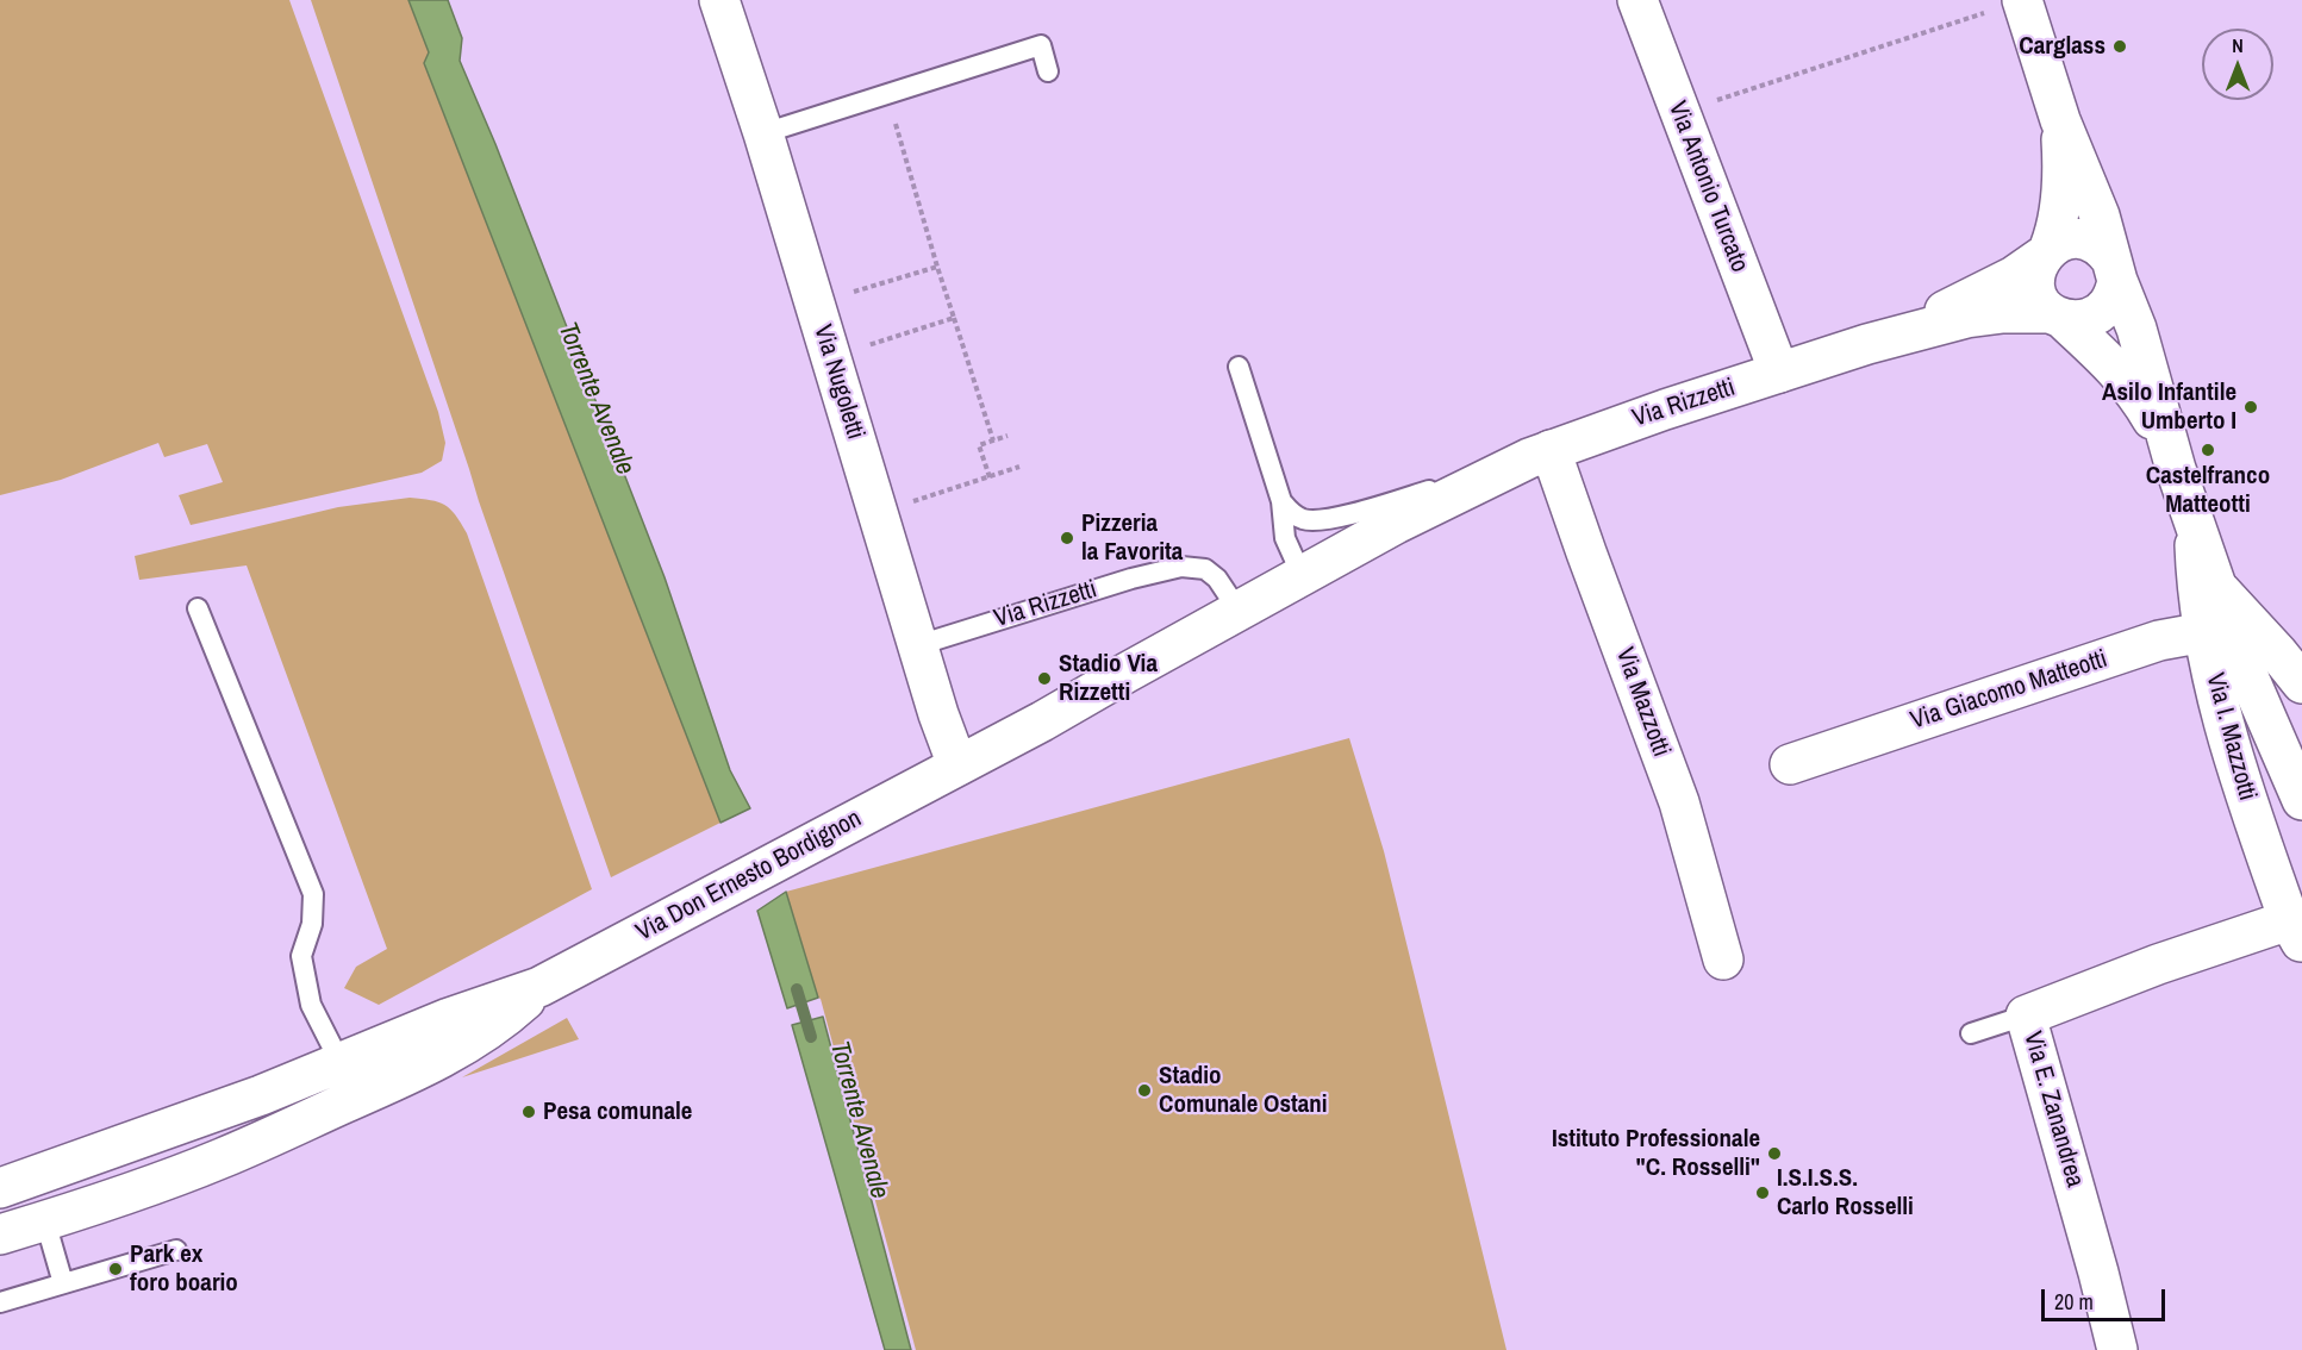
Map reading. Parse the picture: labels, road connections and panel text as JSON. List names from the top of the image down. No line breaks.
{"streets":{"street":["Via Antonio Turcato","Via Nugoletti","Via Rizzetti","Via Giacomo Matteotti","Via Mazzotti","Via I. Mazzotti","Via Don Ernesto Bordignon","Via E. Zanandrea"]},"crossings":[["Via Antonio Turcato","Via Rizzetti"],["Via Nugoletti","Via Rizzetti"],["Via Nugoletti","Via Don Ernesto Bordignon"],["Via Rizzetti","Via Mazzotti"],["Via Rizzetti","Via Don Ernesto Bordignon"],["Via Giacomo Matteotti","Via I. Mazzotti"],["Via I. Mazzotti","Via E. Zanandrea"]],"water":["Torrente Avenale"],"places":["Carglass","Asilo Infantile Umberto I","Castelfranco Matteotti","Pizzeria la Favorita","Stadio Via Rizzetti","Stadio Comunale Ostani","Pesa comunale","Istituto Professionale \"C. Rosselli\"","I.S.I.S.S. Carlo Rosselli","Park ex foro boario"],"scale_bar":"20 m","north":"top"}
